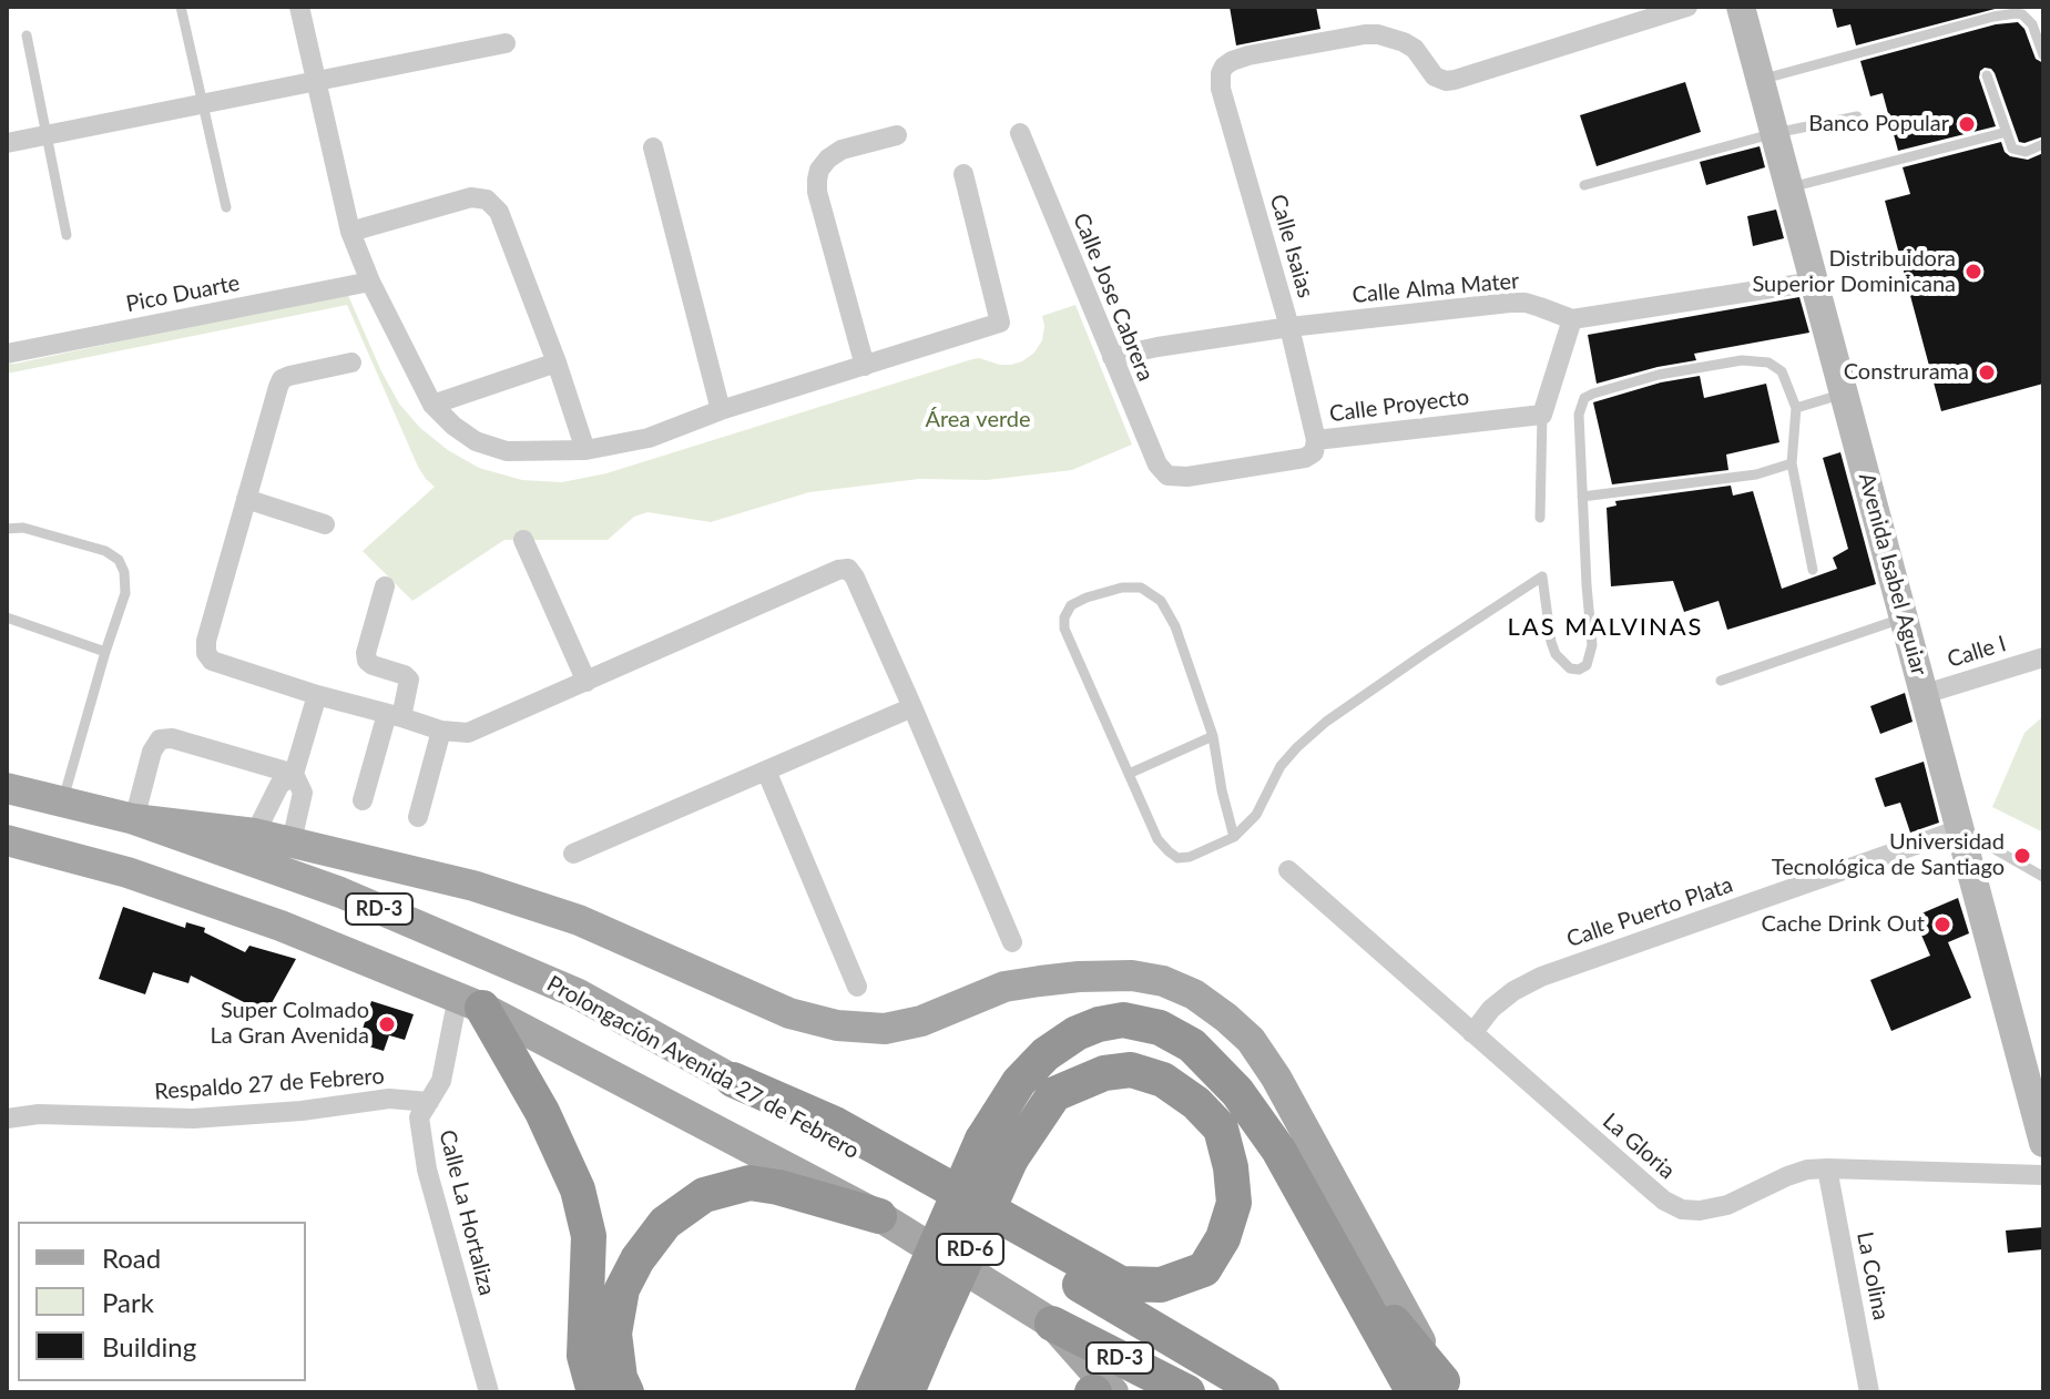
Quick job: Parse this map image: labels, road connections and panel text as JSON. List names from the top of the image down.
{
  "streets": {
    "highway": ["RD-3", "Prolongación Avenida 27 de Febrero", "RD-6"],
    "main road": ["Avenida Isabel Aguiar"],
    "street": [
      "Calle Isaias",
      "Calle Alma Mater",
      "Pico Duarte",
      "Calle Jose Cabrera",
      "Calle Proyecto",
      "Calle I",
      "Calle Puerto Plata",
      "Respaldo 27 de Febrero",
      "La Gloria",
      "Calle La Hortaliza",
      "La Colina"
    ]
  },
  "crossings": [
    ["Calle Isaias", "Calle Alma Mater"],
    ["Calle Isaias", "Calle Proyecto"],
    ["Calle Alma Mater", "Calle Jose Cabrera"],
    ["Calle Alma Mater", "Avenida Isabel Aguiar"],
    ["Calle Jose Cabrera", "Calle Proyecto"],
    ["Avenida Isabel Aguiar", "Calle I"],
    ["Avenida Isabel Aguiar", "Calle Puerto Plata"],
    ["Calle Puerto Plata", "La Gloria"],
    ["Prolongación Avenida 27 de Febrero", "Calle La Hortaliza"],
    ["Respaldo 27 de Febrero", "Calle La Hortaliza"],
    ["La Gloria", "La Colina"]
  ],
  "districts": ["LAS MALVINAS"],
  "parks": ["Área verde"],
  "places": [
    "Banco Popular",
    "Distribuidora Superior Dominicana",
    "Construrama",
    "Universidad Tecnológica de Santiago",
    "Cache Drink Out",
    "Super Colmado La Gran Avenida"
  ],
  "legend": ["Road", "Park", "Building"]
}
